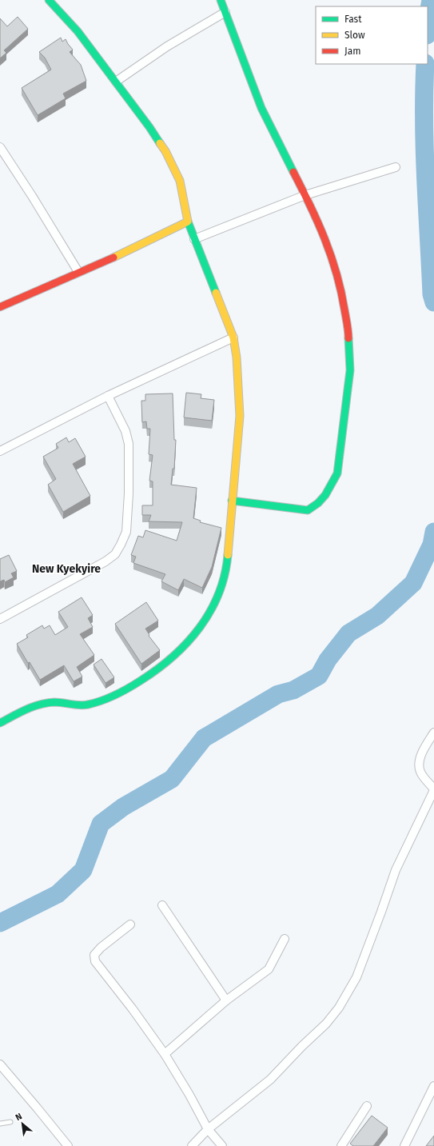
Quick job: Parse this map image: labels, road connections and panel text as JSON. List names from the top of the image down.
{
  "districts": ["New Kyekyire"],
  "legend": ["Fast", "Slow", "Jam"],
  "north": "top left"
}
